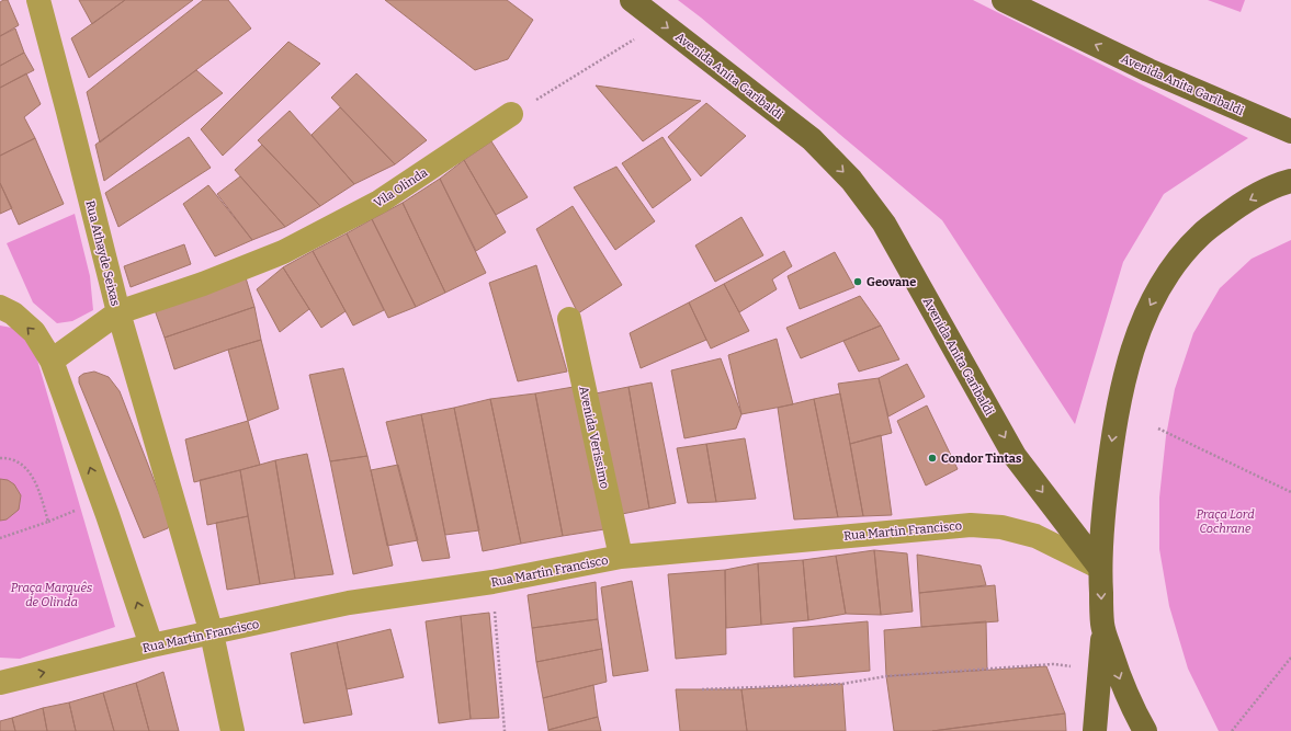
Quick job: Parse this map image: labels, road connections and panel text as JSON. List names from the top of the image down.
{
  "streets": {
    "main road": ["Avenida Anita Garibaldi"],
    "street": [
      "Vila Olinda",
      "Rua Athayde Seixas",
      "Avenida Verissimo",
      "Rua Martin Francisco"
    ]
  },
  "crossings": [
    ["Avenida Anita Garibaldi", "Rua Martin Francisco"],
    ["Vila Olinda", "Rua Athayde Seixas"],
    ["Avenida Verissimo", "Rua Martin Francisco"]
  ],
  "parks": ["Praça Lord Cochrane", "Praça Marquês de Olinda"],
  "places": ["Geovane", "Condor Tintas"]
}
